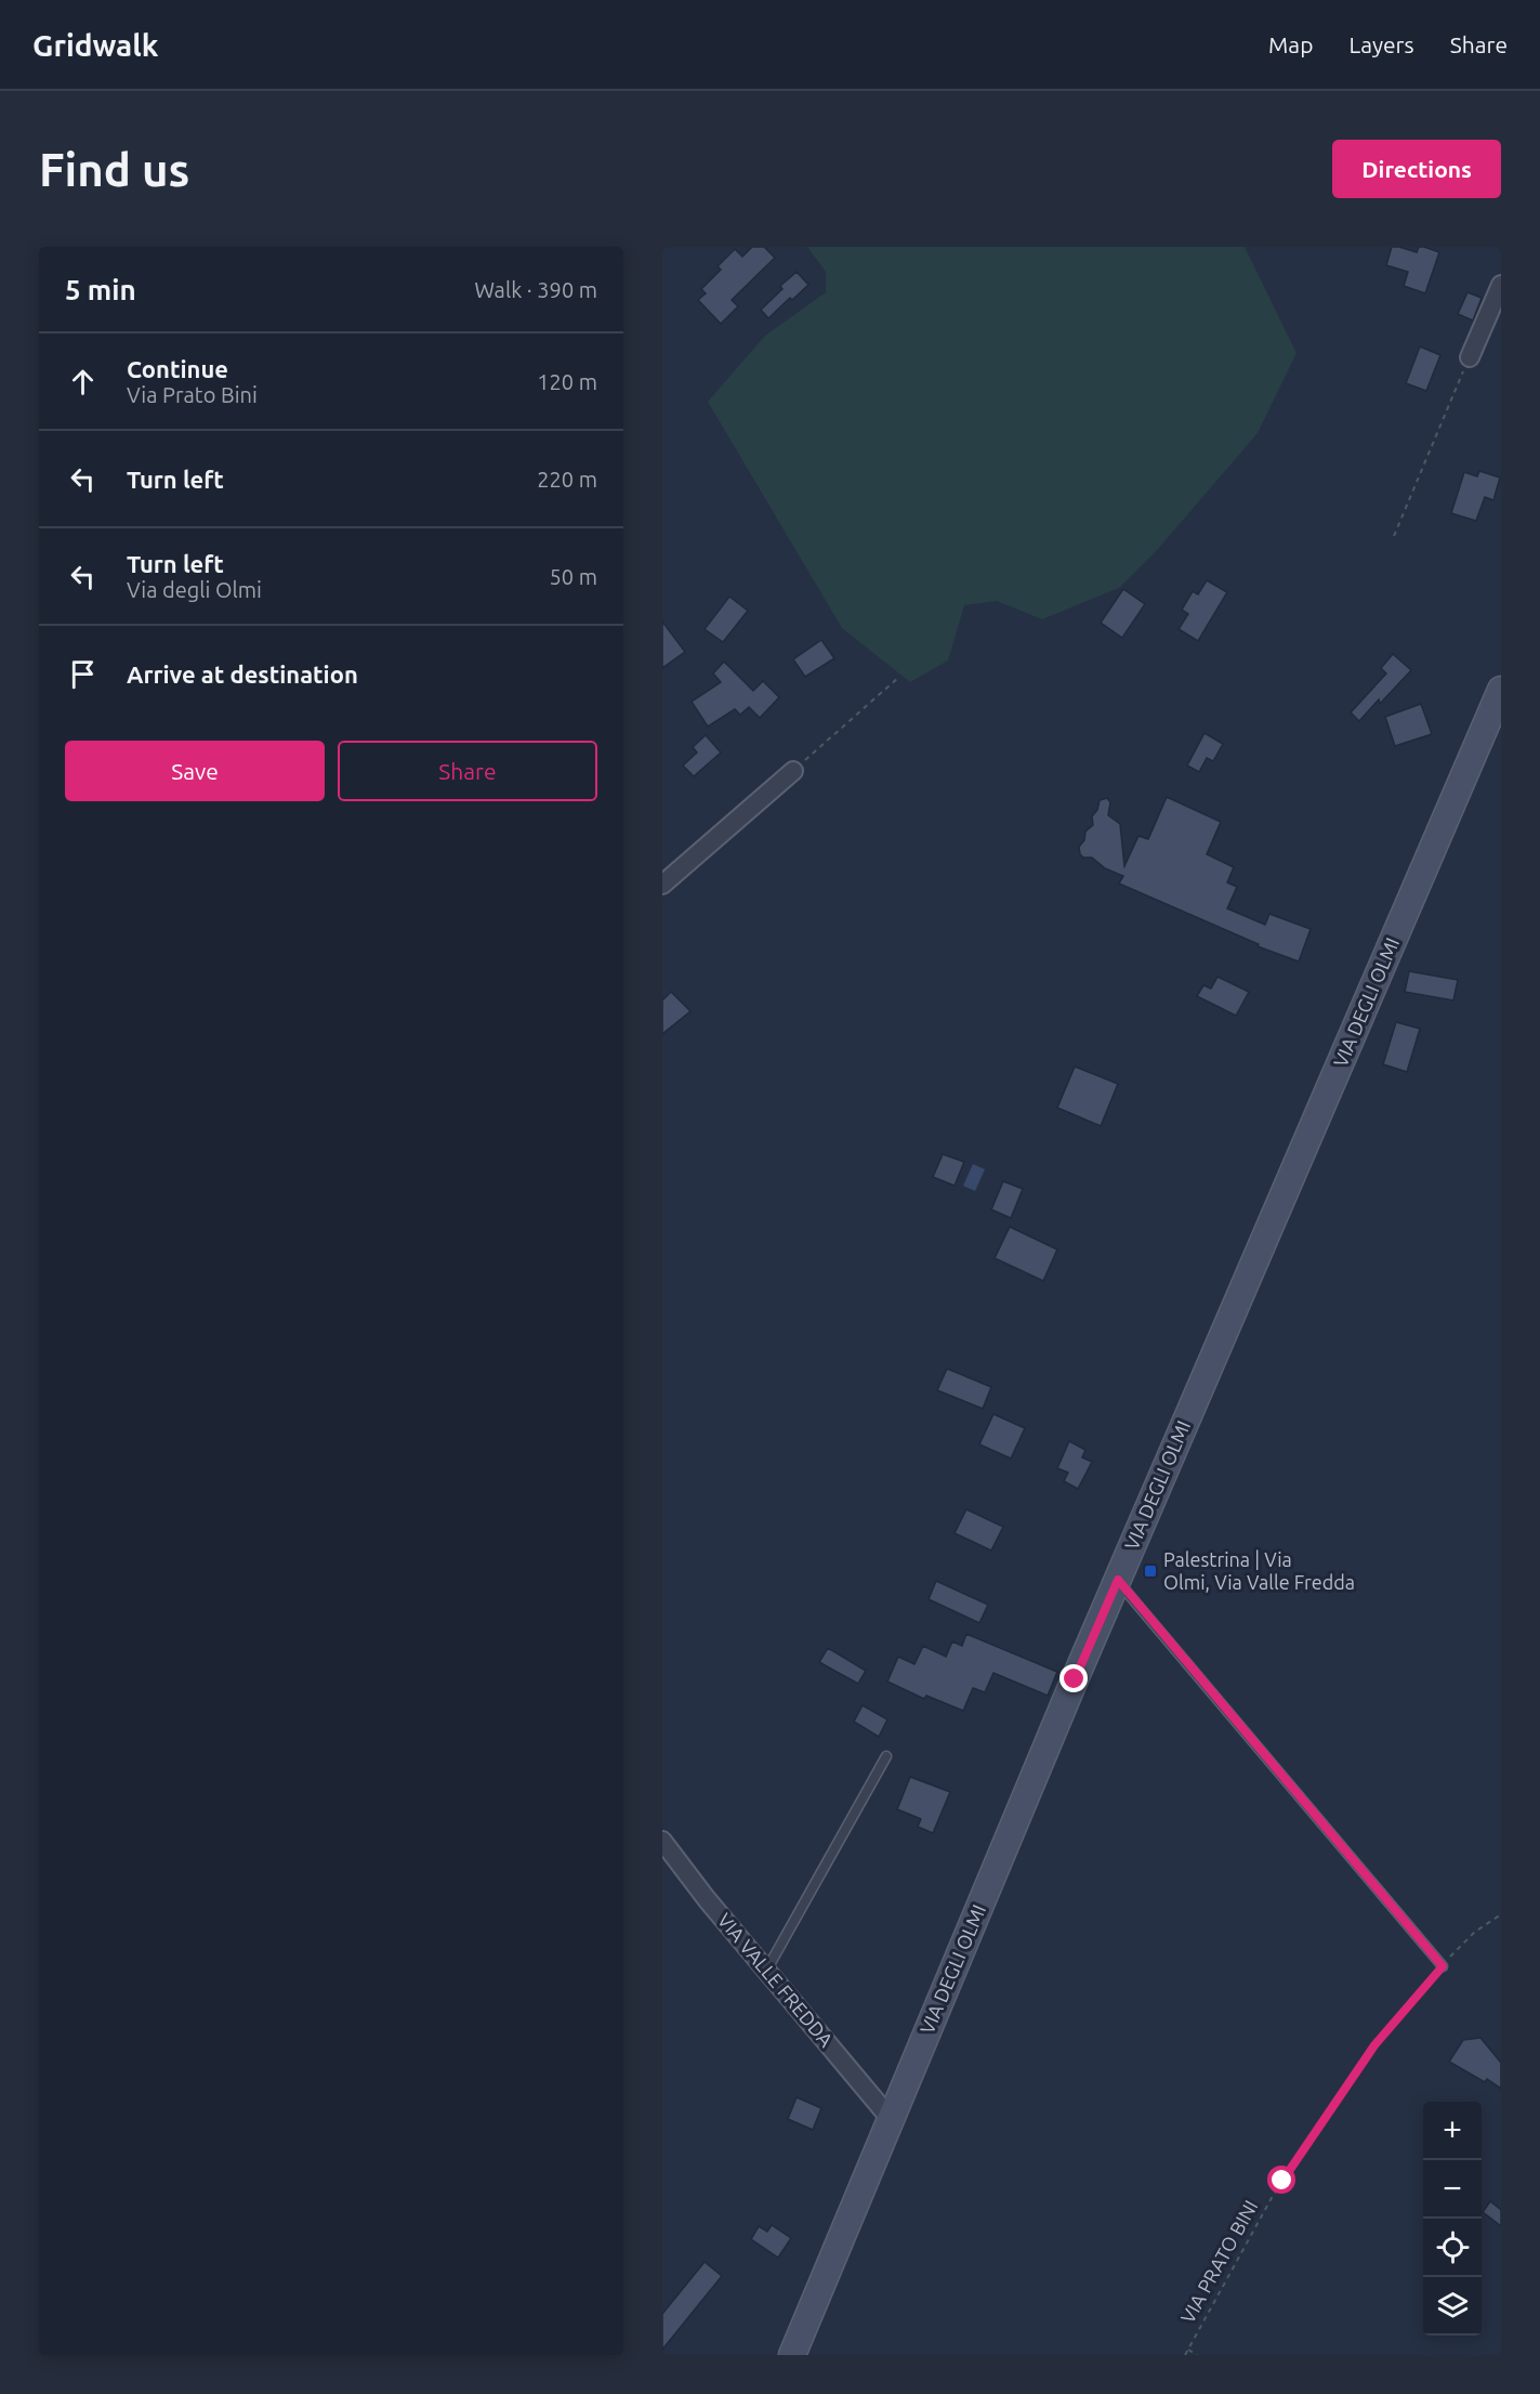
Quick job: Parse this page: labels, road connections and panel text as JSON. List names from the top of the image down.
{
  "streets": {
    "street": ["VIA DEGLI OLMI", "VIA VALLE FREDDA"],
    "path": ["VIA PRATO BINI"]
  },
  "crossings": [
    ["VIA DEGLI OLMI", "VIA VALLE FREDDA"]
  ],
  "places": {
    "transit": ["Palestrina | Via Olmi, Via Valle Fredda"]
  },
  "page": {
    "header": "Gridwalk",
    "nav": ["Map", "Layers", "Share"],
    "buttons": [
      "Directions",
      ["Save", "Share"]
    ],
    "title": "Find us",
    "heading": ["5 min", "Walk · 390 m"],
    "list": [
      ["Continue", "Via Prato Bini", "120 m"],
      ["Turn left", "220 m"],
      ["Turn left", "Via degli Olmi", "50 m"],
      "Arrive at destination"
    ],
    "map_buttons": ["+", "−"]
  }
}
